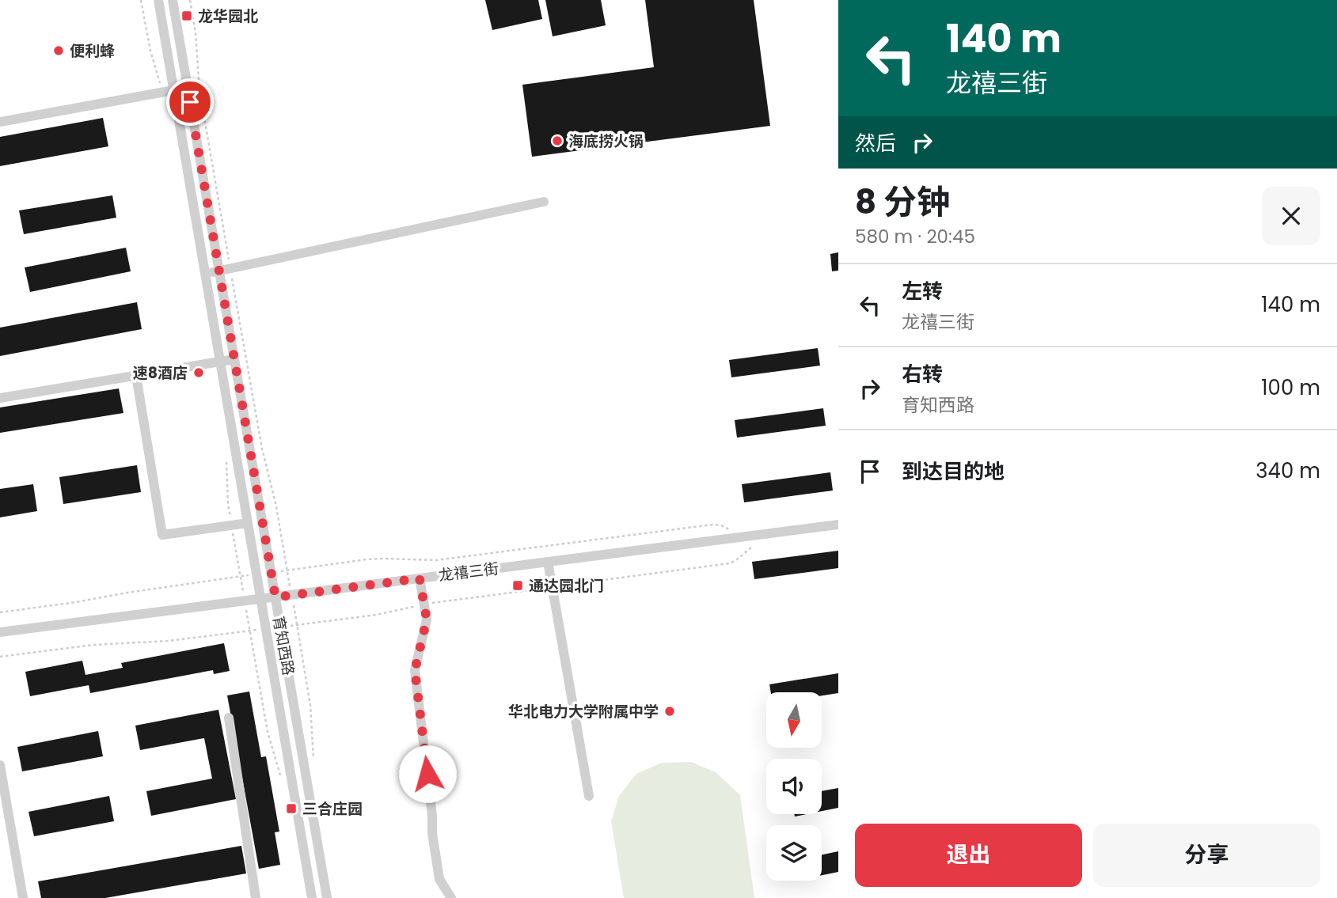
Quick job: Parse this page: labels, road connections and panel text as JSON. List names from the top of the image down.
{
  "streets": {
    "street": ["龙禧三街", "育知西路"]
  },
  "crossings": [
    ["龙禧三街", "育知西路"]
  ],
  "places": {
    "transit": ["龙华园北", "通达园北门", "三合庄园"],
    "other": [
      "便利蜂",
      "海底捞火锅",
      "速8酒店",
      "华北电力大学附属中学"
    ]
  },
  "north": "bottom",
  "page": {
    "turn": ["140 m", "龙禧三街"],
    "then": "然后",
    "heading": ["8 分钟", "580 m · 20:45"],
    "list": [
      {
        "name": "左转",
        "note": "龙禧三街",
        "value": "140 m"
      },
      {
        "name": "右转",
        "note": "育知西路",
        "value": "100 m"
      },
      {
        "name": "到达目的地",
        "value": "340 m"
      }
    ],
    "buttons": ["退出", "分享"]
  }
}
